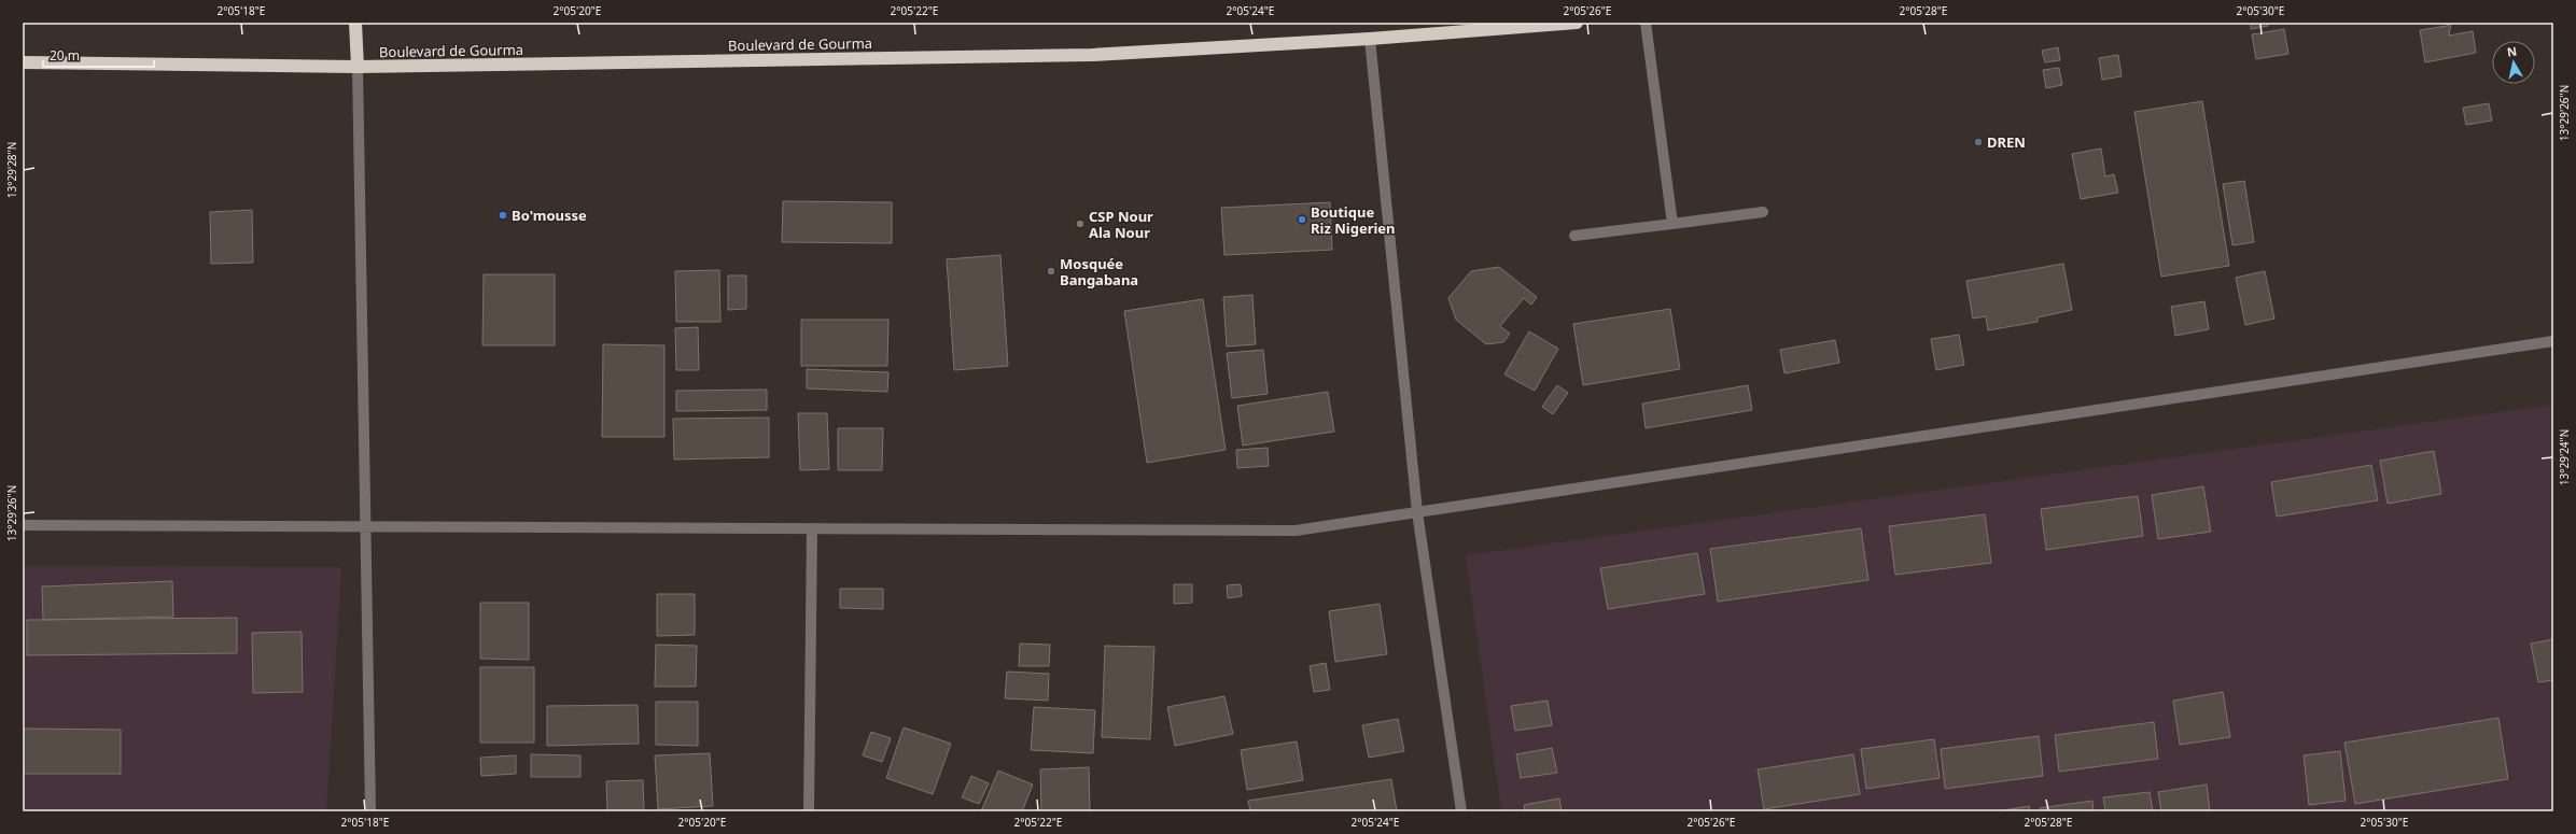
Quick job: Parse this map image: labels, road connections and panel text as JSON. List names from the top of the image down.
{
  "streets": {
    "highway": ["Boulevard de Gourma"]
  },
  "places": [
    "DREN",
    "Bo'mousse",
    "Boutique Riz Nigerien",
    "CSP Nour Ala Nour",
    "Mosquée Bangabana"
  ],
  "scale_bar": "20 m",
  "north": "top",
  "coordinates": [
    "2°05'18\"E",
    "2°05'20\"E",
    "2°05'22\"E",
    "2°05'24\"E",
    "2°05'26\"E",
    "2°05'28\"E",
    "2°05'30\"E",
    "13°29'26\"N",
    "13°29'28\"N",
    "13°29'24\"N"
  ]
}
